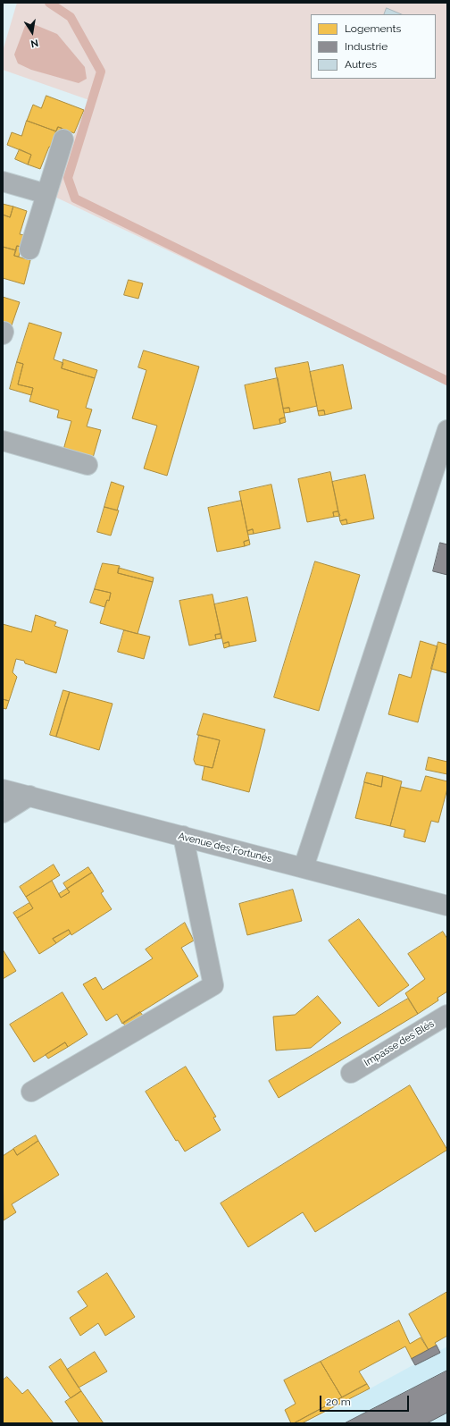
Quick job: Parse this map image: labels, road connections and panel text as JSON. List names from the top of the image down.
{
  "streets": {
    "street": ["Avenue des Fortunés", "Impasse des Blés"]
  },
  "legend": ["Logements", "Industrie", "Autres"],
  "scale_bar": "20 m",
  "north": "bottom"
}
